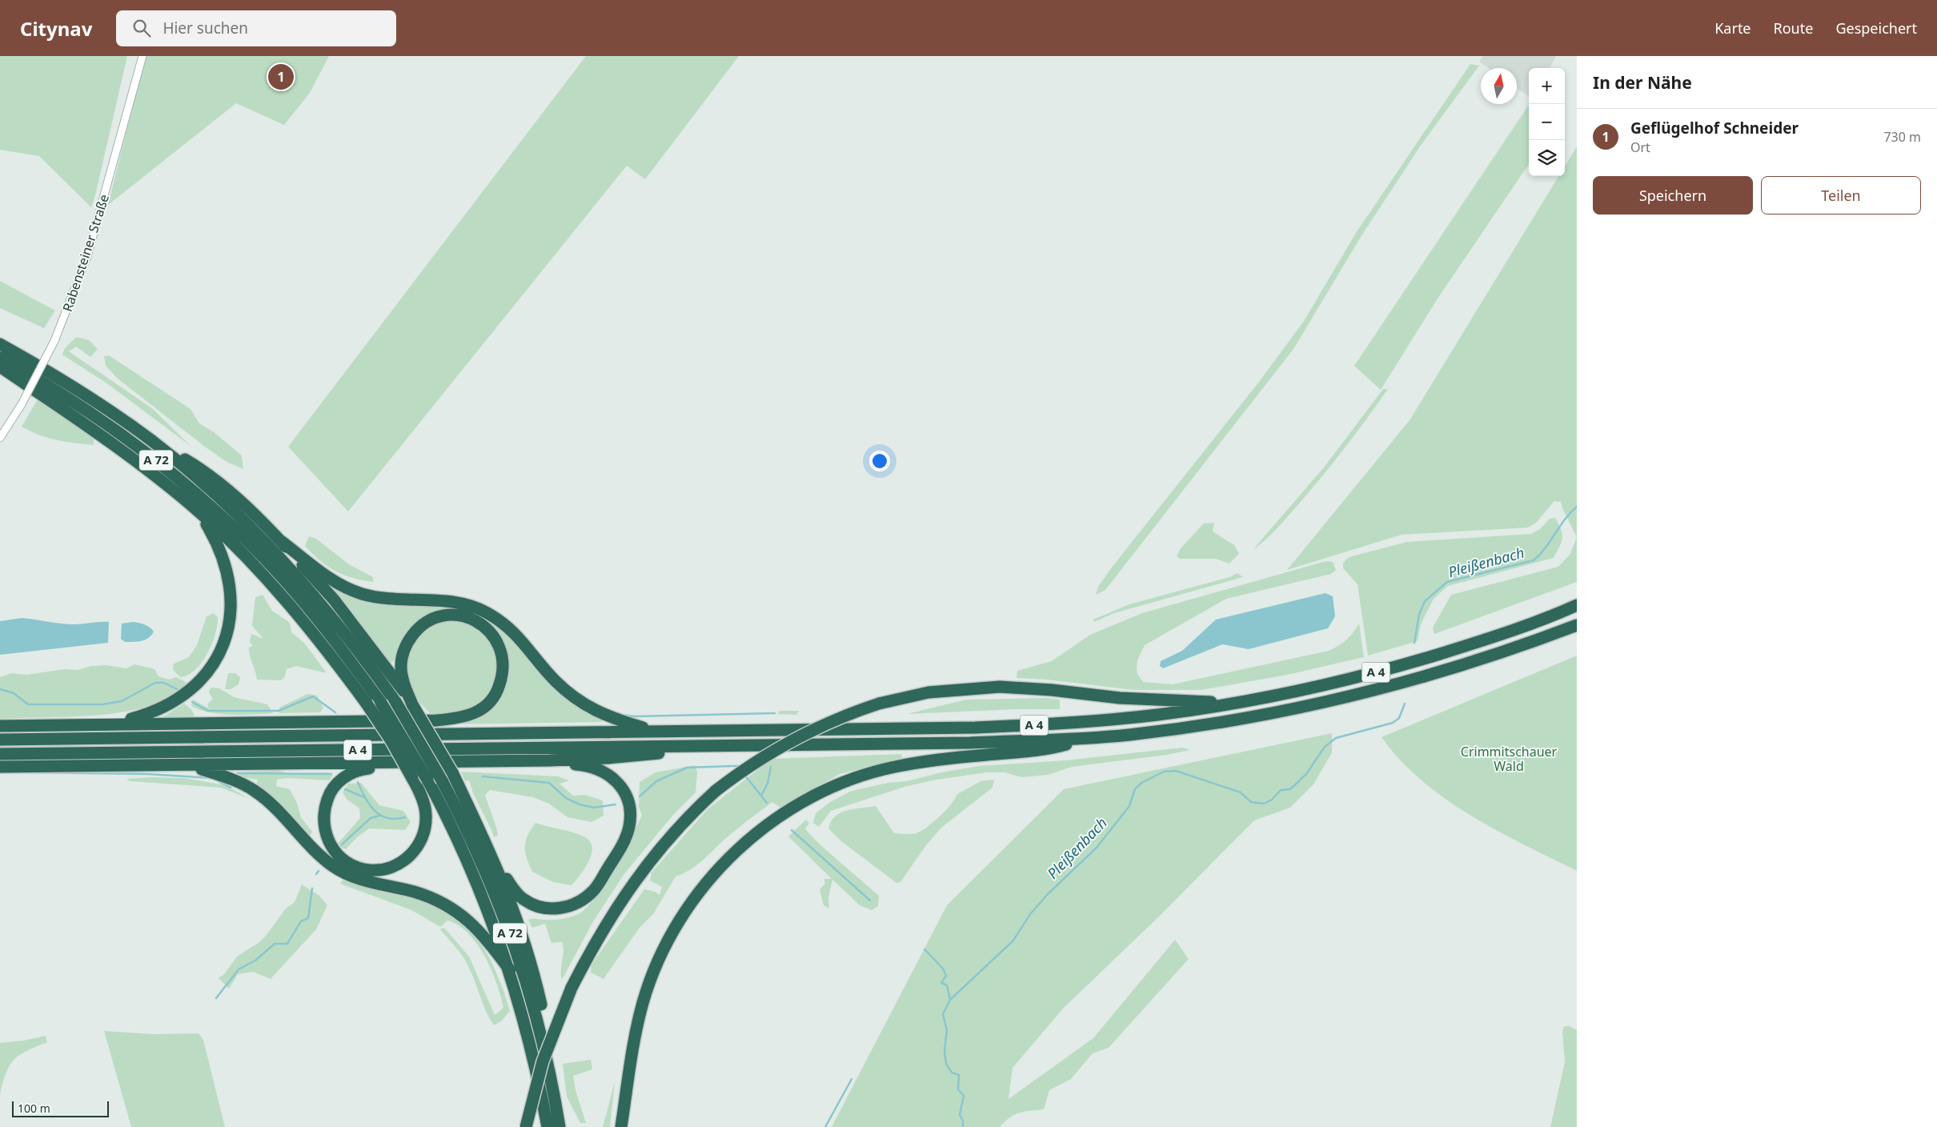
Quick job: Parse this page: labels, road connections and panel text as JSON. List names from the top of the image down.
{
  "streets": {
    "highway": ["A 72", "A 4"],
    "street": ["Rabensteiner Straße"]
  },
  "water": ["Pleißenbach"],
  "parks": ["Crimmitschauer Wald"],
  "scale_bar": "100 m",
  "north": "top",
  "page": {
    "header": "Citynav",
    "search": "Hier suchen",
    "nav": ["Karte", "Route", "Gespeichert"],
    "heading": "In der Nähe",
    "pins": "1",
    "map_buttons": ["+", "−"],
    "list": [
      {
        "mark": "1",
        "name": "Geflügelhof Schneider",
        "note": "Ort",
        "value": "730 m"
      }
    ],
    "buttons": ["Speichern", "Teilen"],
    "scale": "100 m"
  }
}
